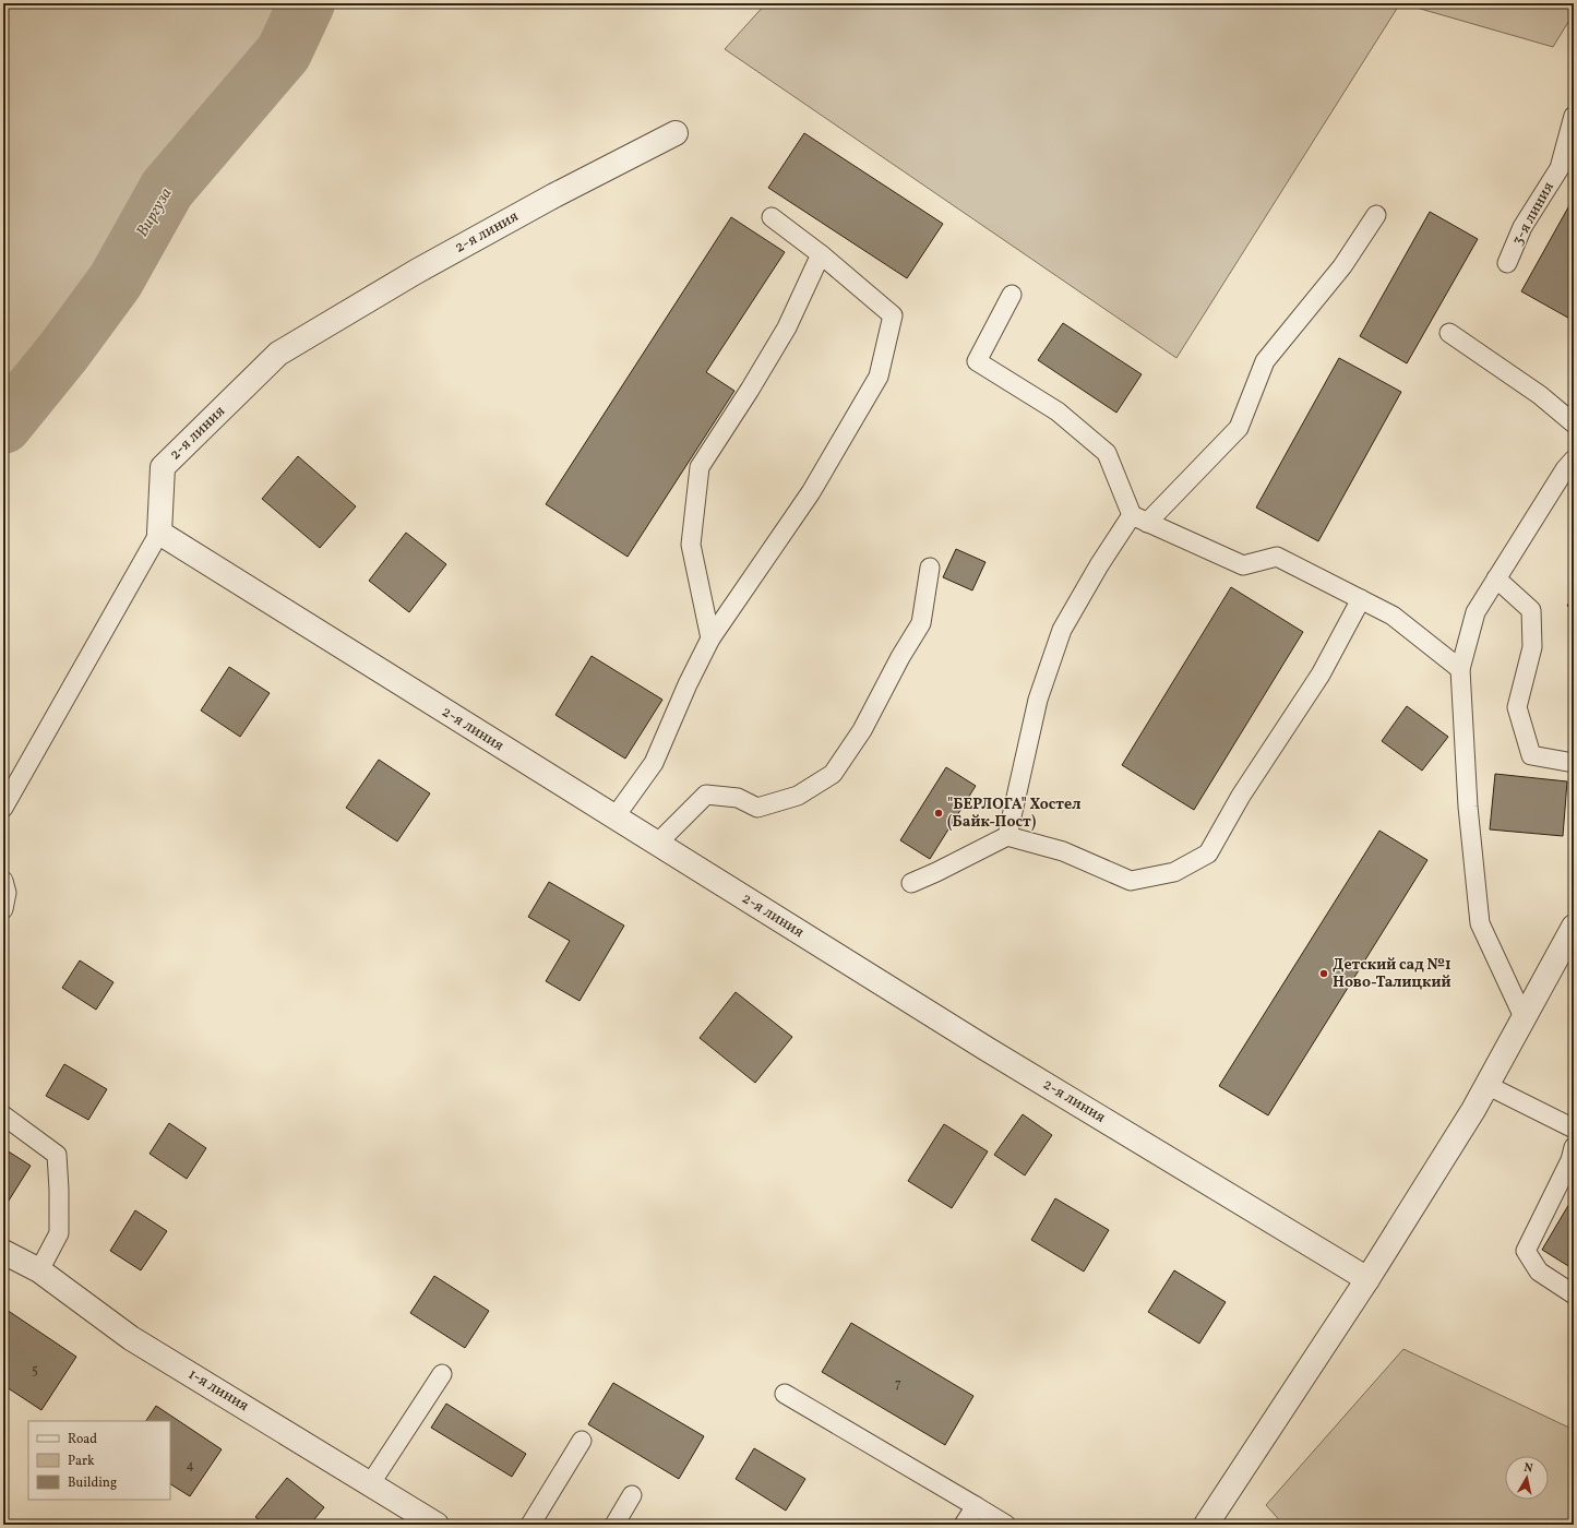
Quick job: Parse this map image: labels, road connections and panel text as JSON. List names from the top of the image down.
{
  "streets": {
    "street": ["2-я линия", "1-я линия"],
    "lane": ["3-я линия"]
  },
  "water": ["Виргуза"],
  "places": ["\"БЕРЛОГА\" Хостел (Байк-Пост)", "Детский сад №1 Ново-Талицкий"],
  "house_numbers": ["5", "7", "4"],
  "legend": ["Road", "Park", "Building"],
  "north": "top"
}
